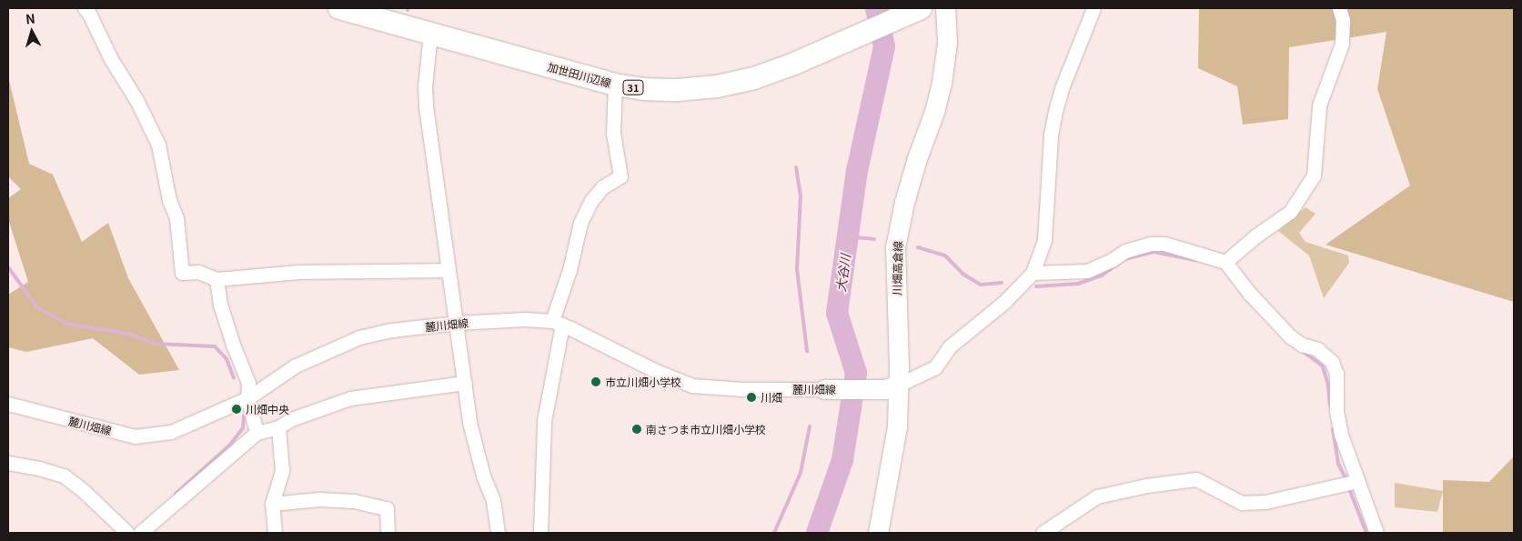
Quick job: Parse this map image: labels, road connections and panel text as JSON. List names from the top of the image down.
{
  "streets": {
    "main road": ["加世田川辺線", "31"],
    "street": ["川畑高倉線", "麓川畑線"]
  },
  "crossings": [
    ["川畑高倉線", "麓川畑線"]
  ],
  "water": ["大谷川"],
  "places": [
    "市立川畑小学校",
    "川畑",
    "川畑中央",
    "南さつま市立川畑小学校"
  ],
  "north": "top"
}
